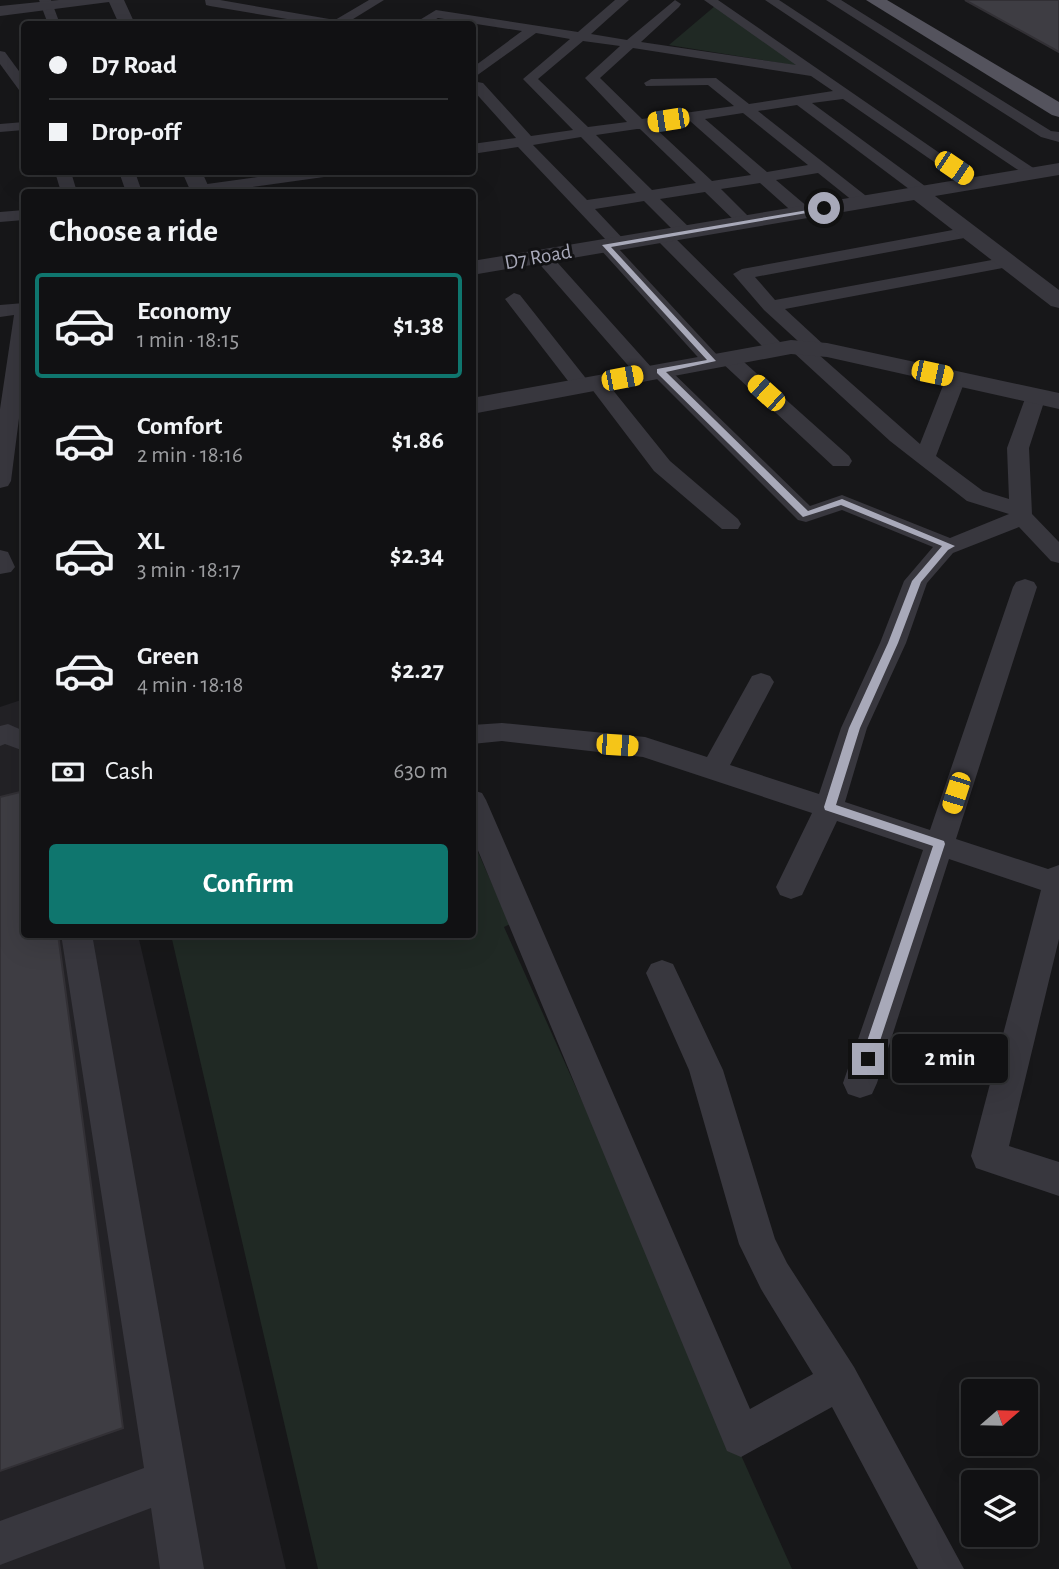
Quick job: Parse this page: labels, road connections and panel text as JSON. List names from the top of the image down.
{
  "streets": {
    "street": ["D7 Road"]
  },
  "north": "right",
  "page": {
    "banner": ["D7 Road", "Drop-off"],
    "heading": "Choose a ride",
    "list": [
      {
        "name": "Economy",
        "note": "1 min · 18:15",
        "value": "$1.38"
      },
      {
        "name": "Comfort",
        "note": "2 min · 18:16",
        "value": "$1.86"
      },
      {
        "name": "XL",
        "note": "3 min · 18:17",
        "value": "$2.34"
      },
      {
        "name": "Green",
        "note": "4 min · 18:18",
        "value": "$2.27"
      }
    ],
    "pay": ["Cash", "630 m"],
    "buttons": "Confirm",
    "bubble": "2 min"
  }
}
